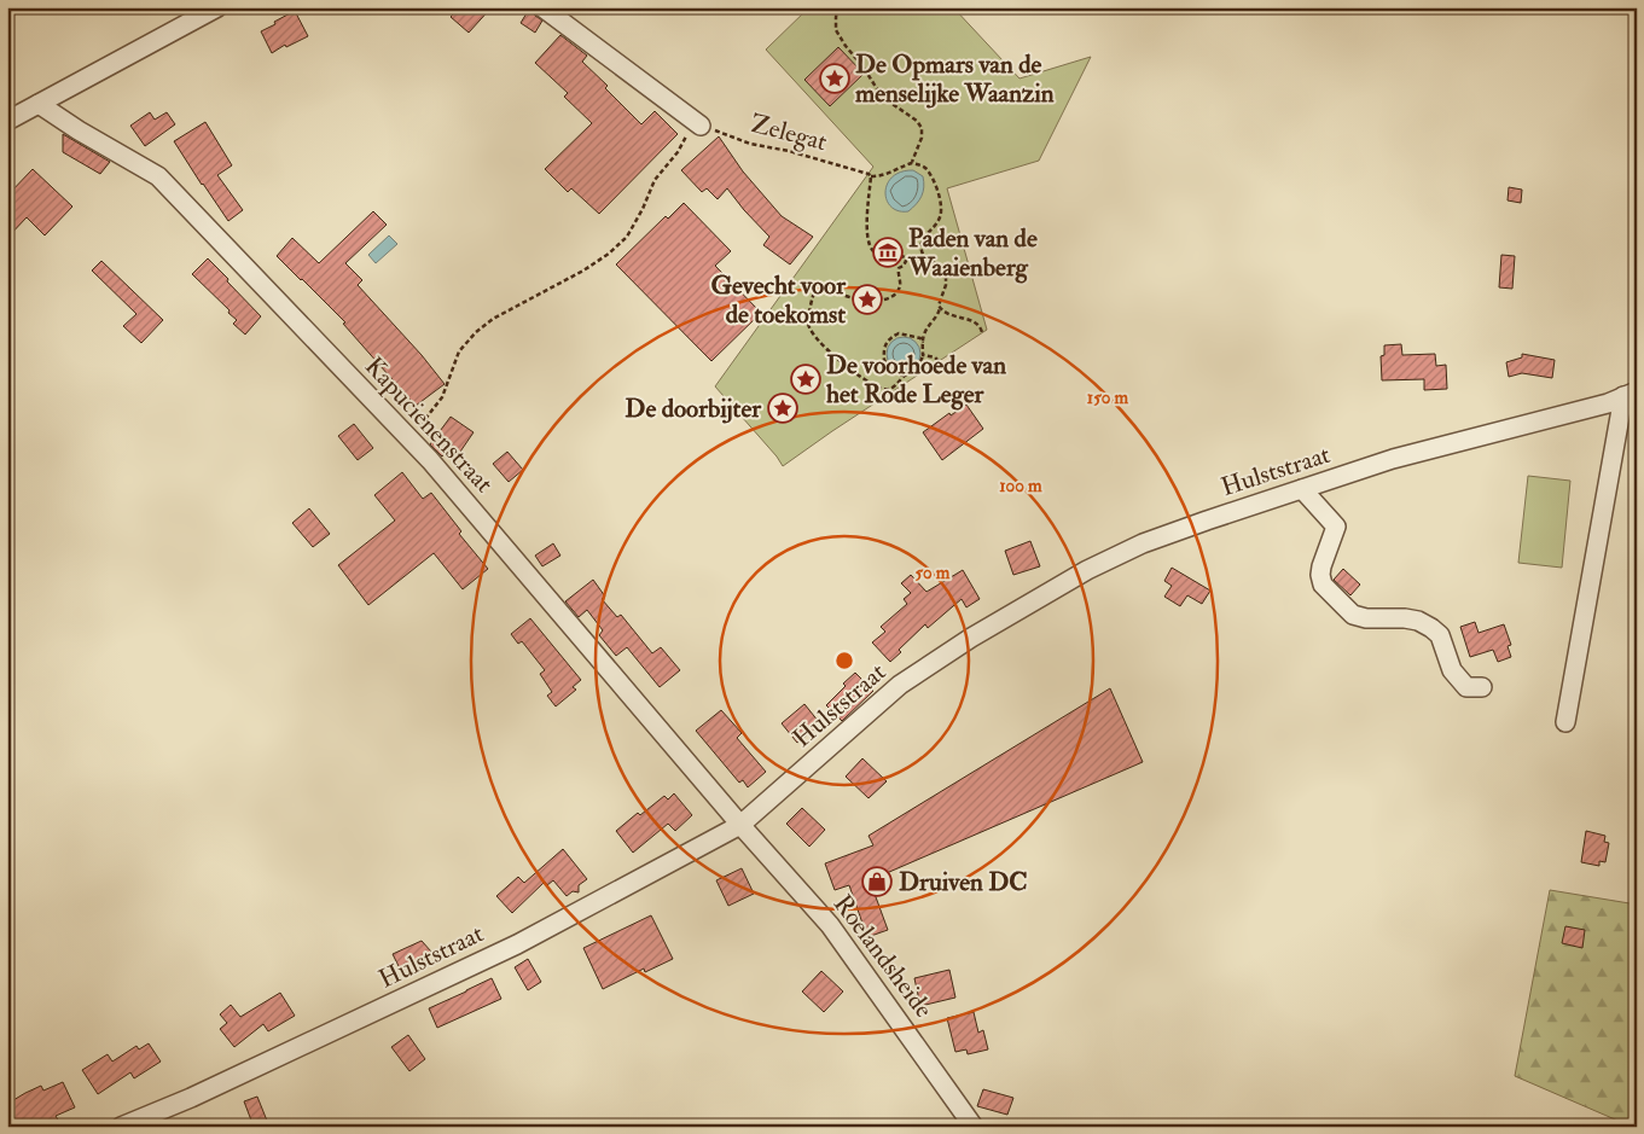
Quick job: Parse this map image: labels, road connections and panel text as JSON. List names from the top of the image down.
{
  "streets": {
    "street": ["Kapucienenstraat", "Hulststraat", "Roelandsheide"],
    "path": ["Zelegat"]
  },
  "crossings": [
    ["Kapucienenstraat", "Hulststraat"],
    ["Kapucienenstraat", "Roelandsheide"],
    ["Hulststraat", "Roelandsheide"]
  ],
  "places": {
    "place": [
      "De Opmars van de menselijke Waanzin",
      "Gevecht voor de toekomst",
      "De voorhoede van het Rode Leger",
      "De doorbijter"
    ],
    "museum": ["Paden van de Waaienberg"],
    "shop": ["Druiven DC"]
  },
  "rings": ["150 m", "100 m", "50 m"]
}
